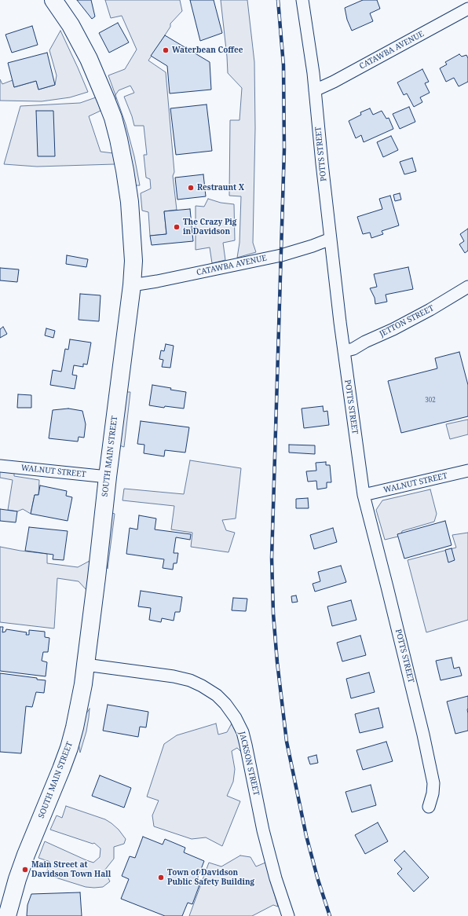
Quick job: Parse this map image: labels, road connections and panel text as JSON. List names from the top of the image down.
{
  "streets": {
    "main road": ["SOUTH MAIN STREET"],
    "street": [
      "CATAWBA AVENUE",
      "POTTS STREET",
      "JETTON STREET",
      "WALNUT STREET",
      "JACKSON STREET"
    ]
  },
  "crossings": [
    ["CATAWBA AVENUE", "POTTS STREET"],
    ["CATAWBA AVENUE", "SOUTH MAIN STREET"],
    ["POTTS STREET", "JETTON STREET"],
    ["POTTS STREET", "WALNUT STREET"],
    ["SOUTH MAIN STREET", "WALNUT STREET"],
    ["SOUTH MAIN STREET", "JACKSON STREET"]
  ],
  "places": [
    "Waterbean Coffee",
    "Restraunt X",
    "The Crazy Pig in Davidson",
    "Main Street at Davidson Town Hall",
    "Town of Davidson Public Safety Building"
  ],
  "house_numbers": ["302"]
}
